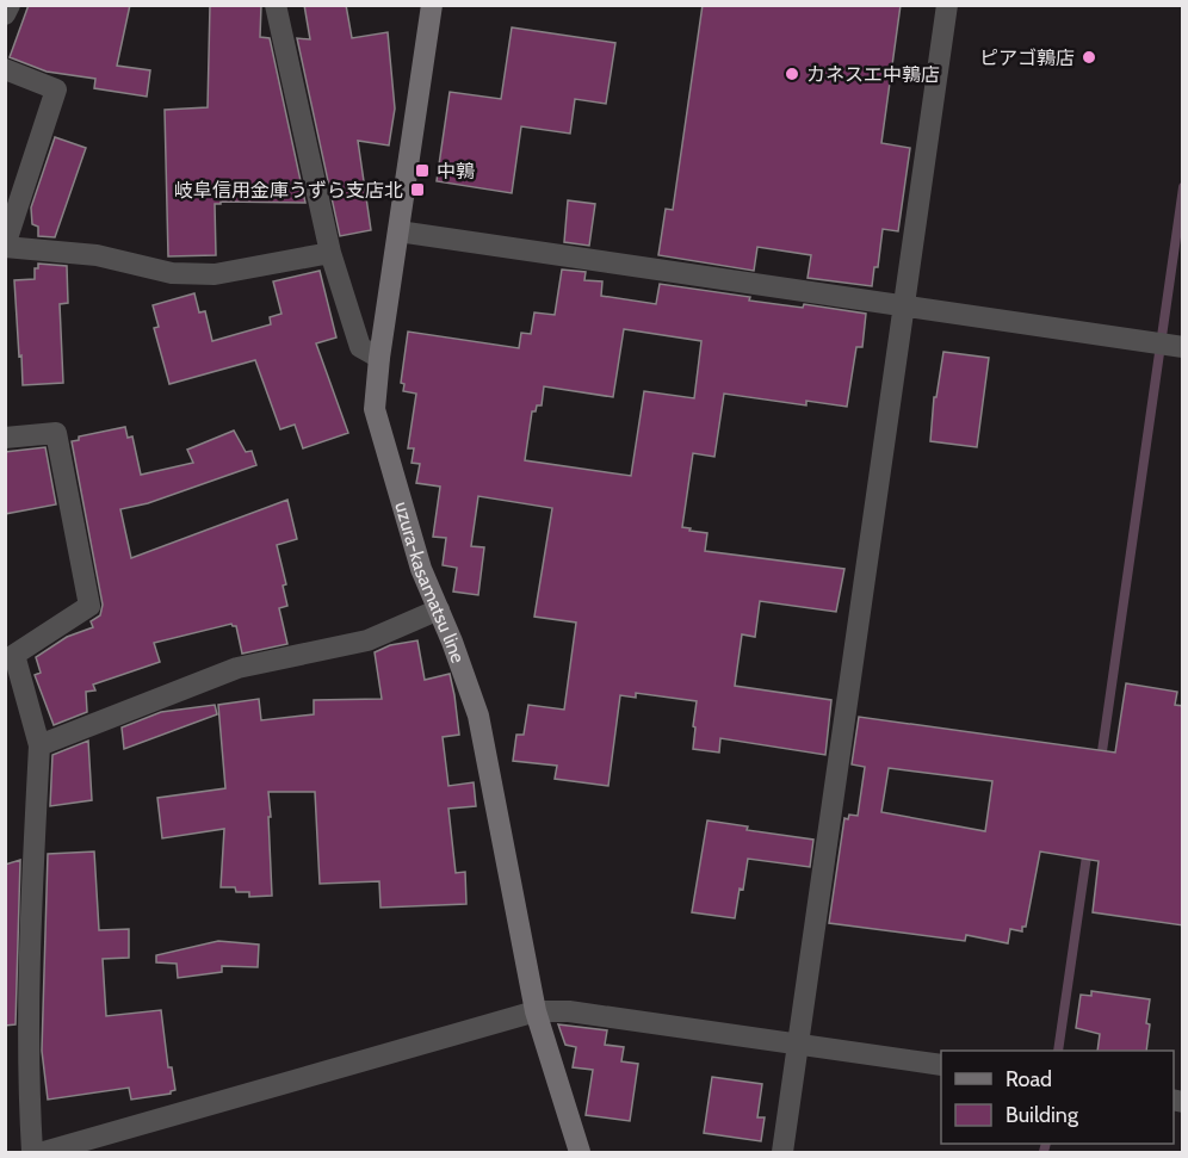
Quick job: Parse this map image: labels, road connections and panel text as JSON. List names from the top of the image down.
{
  "streets": {
    "main road": ["uzura-kasamatsu line"]
  },
  "places": {
    "other": ["ピアゴ鶉店", "カネスエ中鶉店"],
    "transit": ["中鶉", "岐阜信用金庫うずら支店北"]
  },
  "legend": ["Road", "Building"]
}
